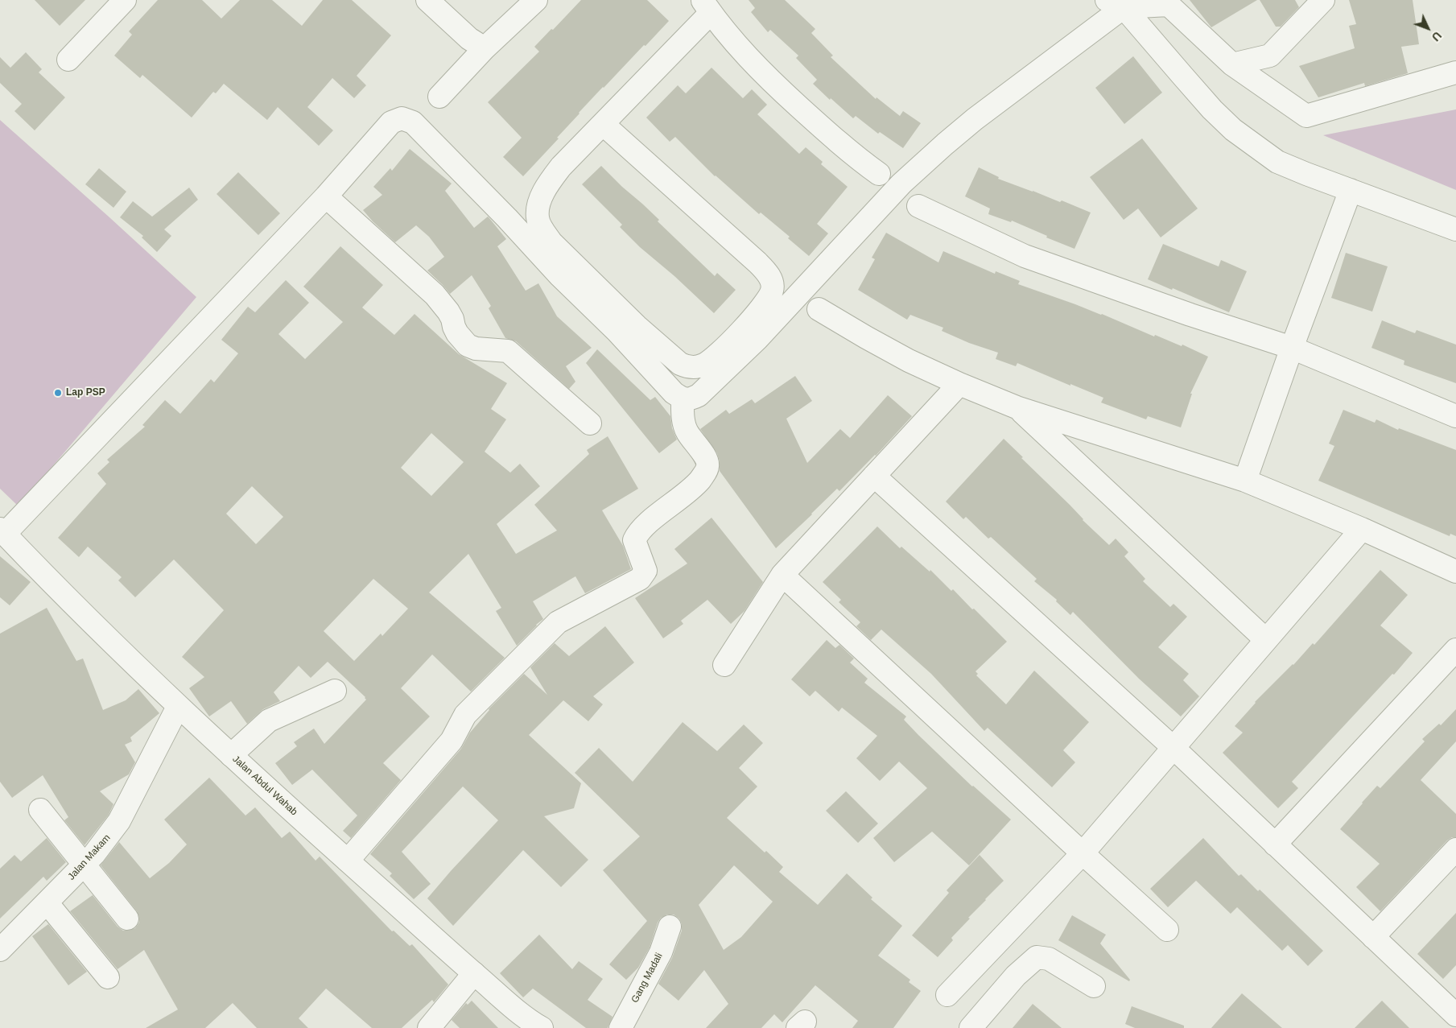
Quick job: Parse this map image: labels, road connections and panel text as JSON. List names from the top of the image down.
{
  "streets": {
    "street": ["Jalan Abdul Wahab", "Jalan Makam", "Gang Madali"]
  },
  "crossings": [
    ["Jalan Abdul Wahab", "Jalan Makam"]
  ],
  "places": ["Lap PSP"],
  "north": "bottom right"
}
